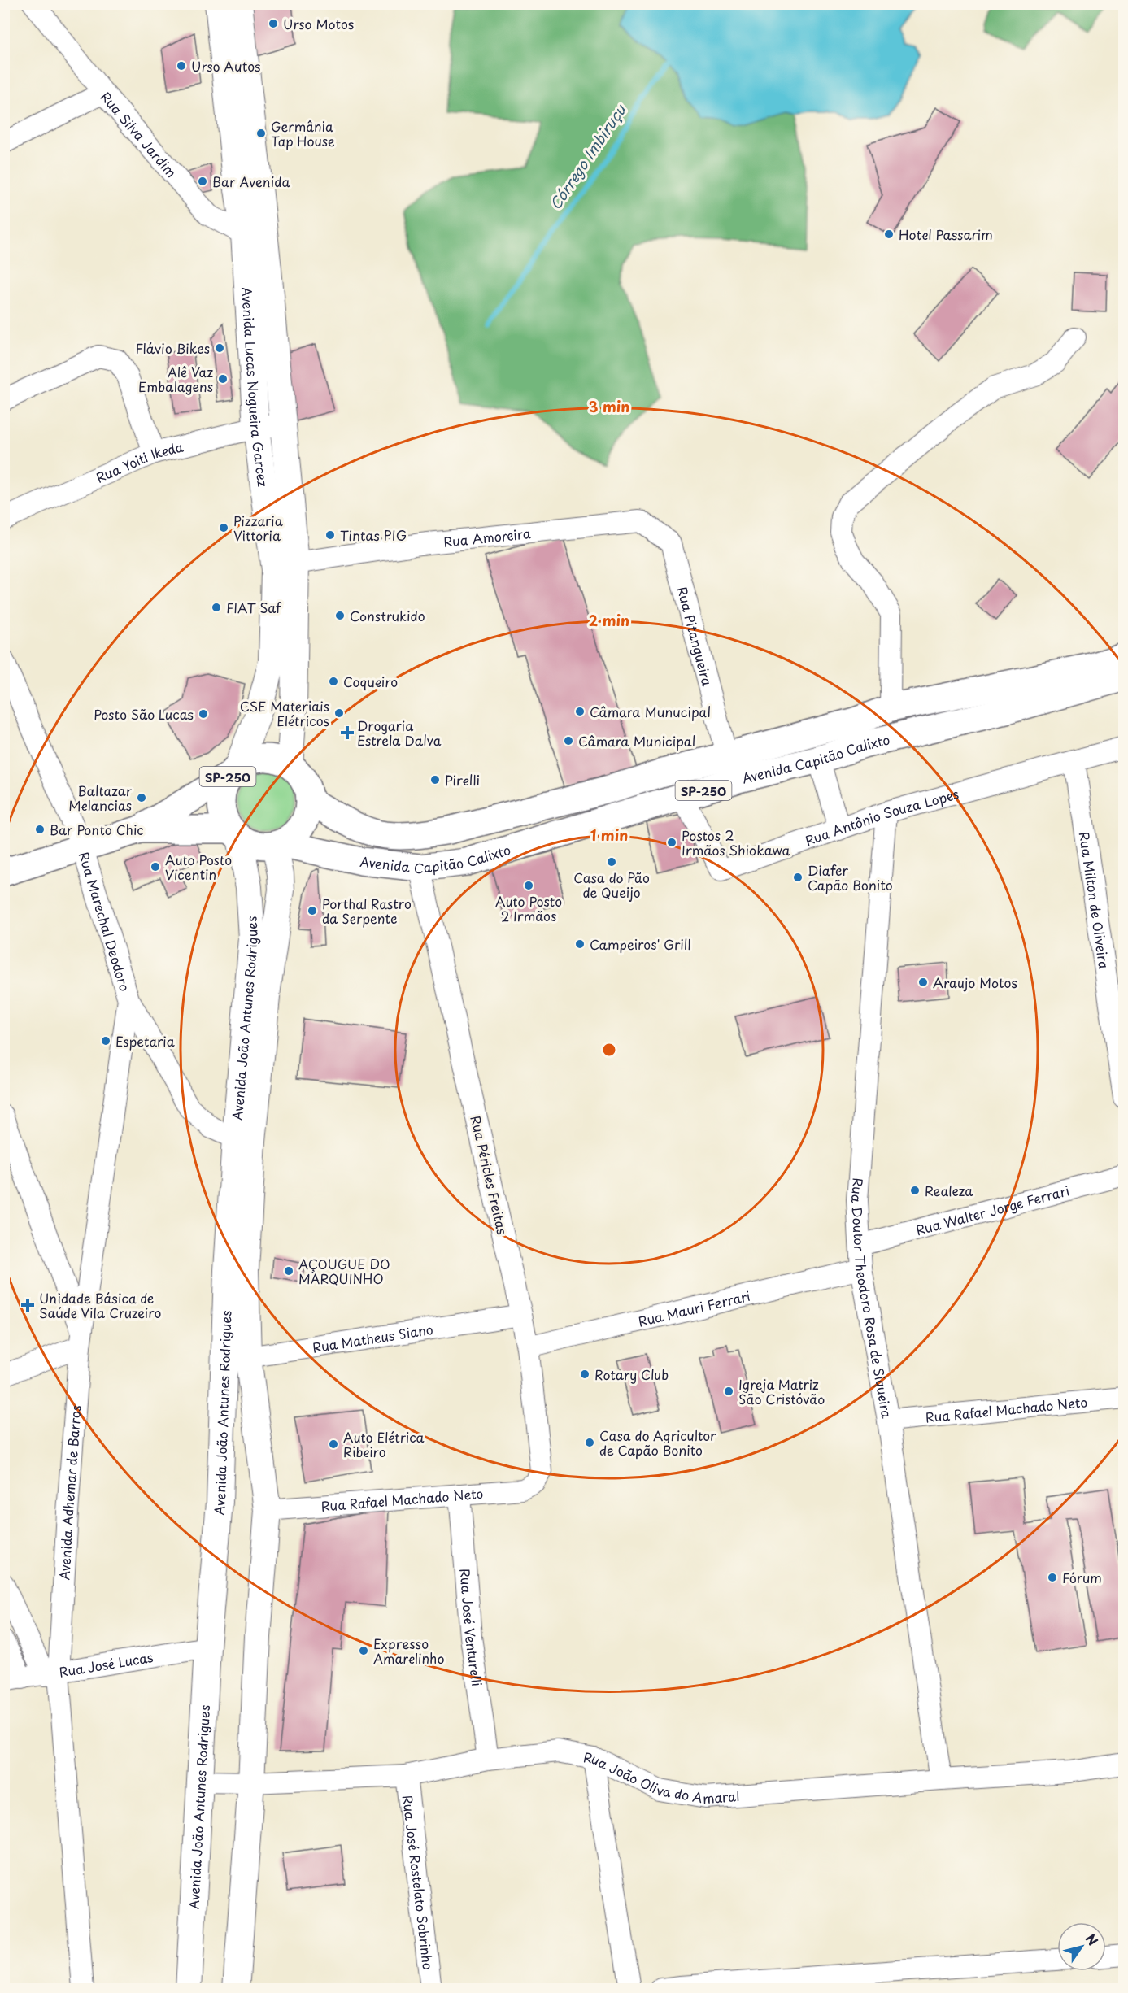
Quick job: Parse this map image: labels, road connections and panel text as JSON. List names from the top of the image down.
{
  "streets": {
    "main road": ["Avenida Capitão Calixto", "SP-250"],
    "street": [
      "Rua Silva Jardim",
      "Avenida Lucas Nogueira Garcez",
      "Rua Yoiti Ikeda",
      "Rua Amoreira",
      "Rua Pitangueira",
      "Rua Antônio Souza Lopes",
      "Rua Milton de Oliveira",
      "Rua Marechal Deodoro",
      "Avenida João Antunes Rodrigues",
      "Rua Péricles Freitas",
      "Rua Walter Jorge Ferrari",
      "Rua Doutor Theodoro Rosa de Siqueira",
      "Rua Mauri Ferrari",
      "Rua Matheus Siano",
      "Rua Rafael Machado Neto",
      "Avenida Adhemar de Barros",
      "Rua José Venturelli",
      "Rua José Lucas",
      "Rua João Oliva do Amaral",
      "Rua José Rostelato Sobrinho"
    ]
  },
  "crossings": [
    ["Rua Silva Jardim", "Avenida Lucas Nogueira Garcez"],
    ["Avenida Lucas Nogueira Garcez", "Rua Yoiti Ikeda"],
    ["Avenida Lucas Nogueira Garcez", "Rua Amoreira"],
    ["Avenida Lucas Nogueira Garcez", "Avenida Capitão Calixto"],
    ["Avenida Lucas Nogueira Garcez", "SP-250"],
    ["Avenida Lucas Nogueira Garcez", "Avenida João Antunes Rodrigues"],
    ["Rua Amoreira", "Rua Pitangueira"],
    ["Rua Pitangueira", "Avenida Capitão Calixto"],
    ["Avenida Capitão Calixto", "SP-250"],
    ["Avenida Capitão Calixto", "Rua Antônio Souza Lopes"],
    ["Avenida Capitão Calixto", "Avenida João Antunes Rodrigues"],
    ["Avenida Capitão Calixto", "Rua Péricles Freitas"],
    ["SP-250", "Rua Marechal Deodoro"],
    ["SP-250", "Avenida João Antunes Rodrigues"],
    ["Rua Antônio Souza Lopes", "Rua Milton de Oliveira"],
    ["Rua Antônio Souza Lopes", "Rua Doutor Theodoro Rosa de Siqueira"],
    ["Rua Marechal Deodoro", "Avenida João Antunes Rodrigues"],
    ["Rua Marechal Deodoro", "Avenida Adhemar de Barros"],
    ["Avenida João Antunes Rodrigues", "Rua Matheus Siano"],
    ["Avenida João Antunes Rodrigues", "Rua Rafael Machado Neto"],
    ["Avenida João Antunes Rodrigues", "Rua José Lucas"],
    ["Avenida João Antunes Rodrigues", "Rua João Oliva do Amaral"],
    ["Rua Péricles Freitas", "Rua Mauri Ferrari"],
    ["Rua Péricles Freitas", "Rua Matheus Siano"],
    ["Rua Péricles Freitas", "Rua Rafael Machado Neto"],
    ["Rua Walter Jorge Ferrari", "Rua Doutor Theodoro Rosa de Siqueira"],
    ["Rua Doutor Theodoro Rosa de Siqueira", "Rua Mauri Ferrari"],
    ["Rua Doutor Theodoro Rosa de Siqueira", "Rua Rafael Machado Neto"],
    ["Rua Doutor Theodoro Rosa de Siqueira", "Rua João Oliva do Amaral"],
    ["Rua Rafael Machado Neto", "Rua José Venturelli"],
    ["Avenida Adhemar de Barros", "Rua José Lucas"],
    ["Rua José Venturelli", "Rua João Oliva do Amaral"],
    ["Rua João Oliva do Amaral", "Rua José Rostelato Sobrinho"]
  ],
  "water": ["Córrego Imbiruçu"],
  "places": {
    "other": [
      "Urso Motos",
      "Urso Autos",
      "Germânia Tap House",
      "Bar Avenida",
      "Hotel Passarim",
      "Flávio Bikes",
      "Alê Vaz Embalagens",
      "Pizzaria Vittoria",
      "Tintas PIG",
      "FIAT Saf",
      "Construkido",
      "Coqueiro",
      "Câmara Munucipal",
      "CSE Materiais Elétricos",
      "Posto São Lucas",
      "Câmara Municipal",
      "Pirelli",
      "Baltazar Melancias",
      "Bar Ponto Chic",
      "Postos 2 Irmãos Shiokawa",
      "Casa do Pão de Queijo",
      "Auto Posto Vicentin",
      "Diafer Capão Bonito",
      "Auto Posto 2 Irmãos",
      "Porthal Rastro da Serpente",
      "Campeiros' Grill",
      "Araujo Motos",
      "Espetaria",
      "Realeza",
      "AÇOUGUE DO MARQUINHO",
      "Rotary Club",
      "Igreja Matriz São Cristóvão",
      "Casa do Agricultor de Capão Bonito",
      "Auto Elétrica Ribeiro",
      "Fórum",
      "Expresso Amarelinho"
    ],
    "health": ["Drogaria Estrela Dalva", "Unidade Básica de Saúde Vila Cruzeiro"]
  },
  "north": "top right",
  "rings": ["3 min", "2 min", "1 min"]
}
